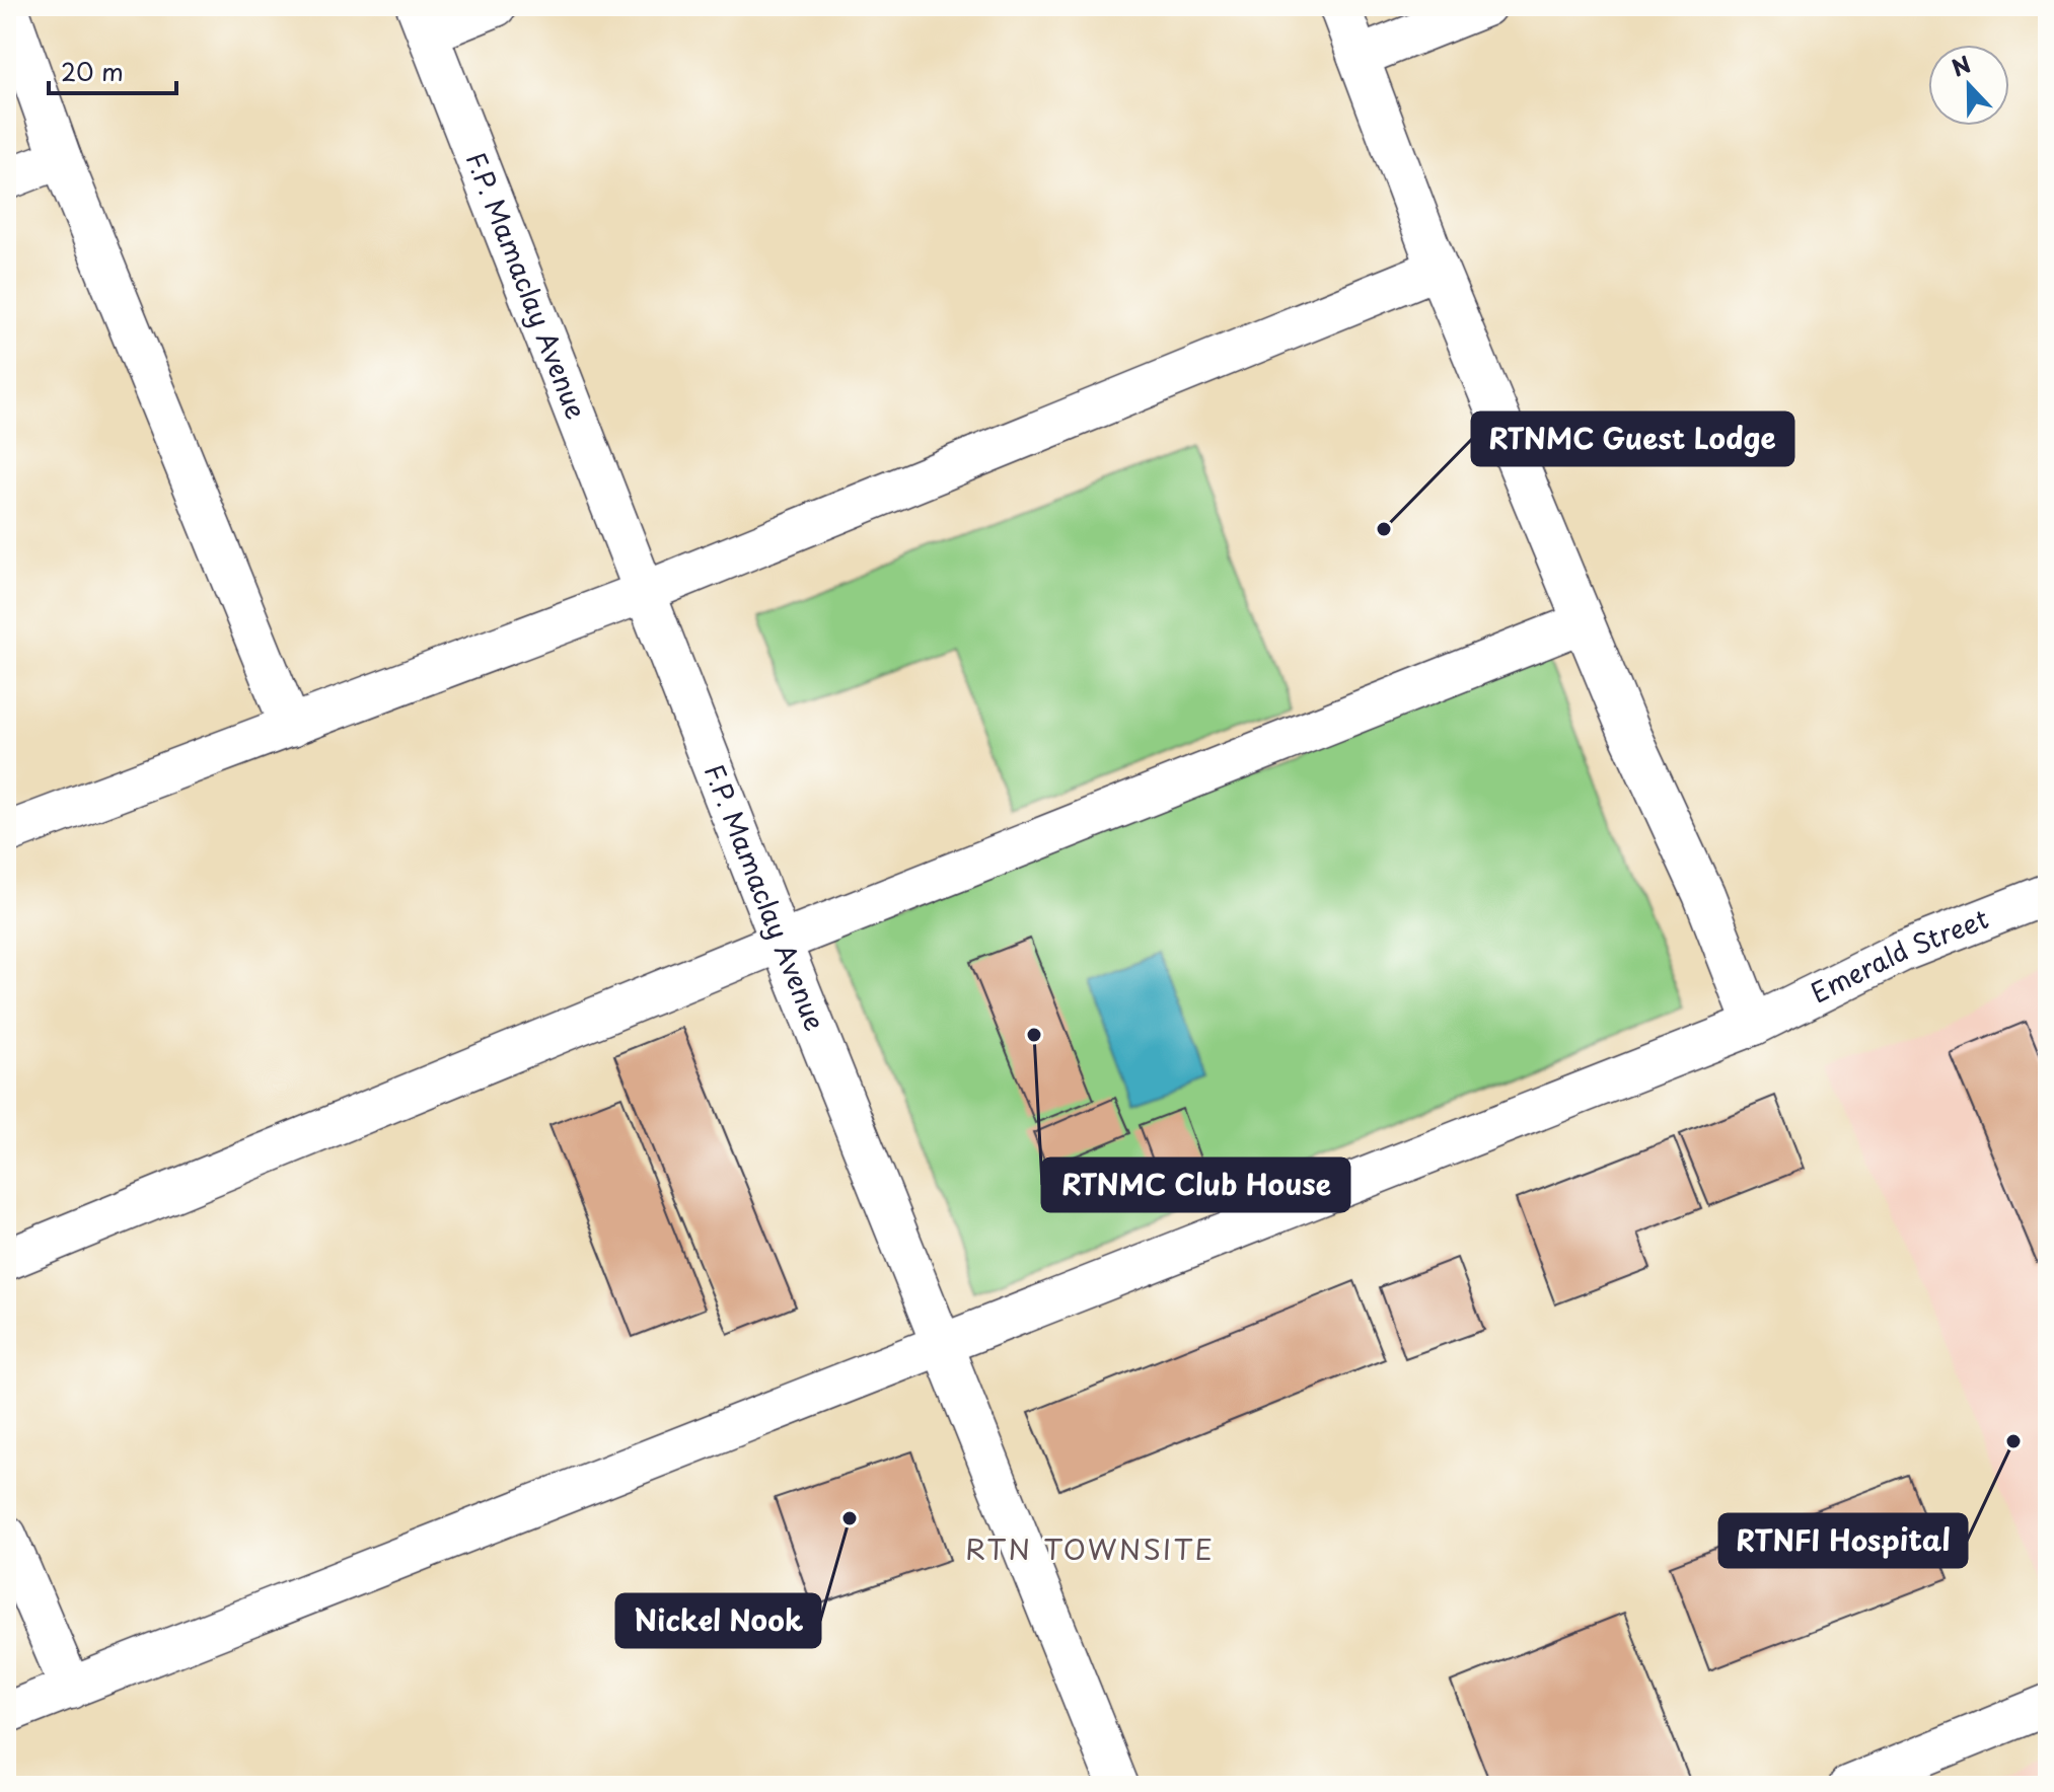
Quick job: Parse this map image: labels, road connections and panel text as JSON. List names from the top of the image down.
{
  "streets": {
    "street": ["F.P. Mamaclay Avenue", "Emerald Street"]
  },
  "crossings": [
    ["F.P. Mamaclay Avenue", "Emerald Street"]
  ],
  "districts": ["RTN TOWNSITE"],
  "places": [
    "RTNMC Guest Lodge",
    "RTNMC Club House",
    "RTNFI Hospital",
    "Nickel Nook"
  ],
  "scale_bar": "20 m",
  "north": "top"
}
